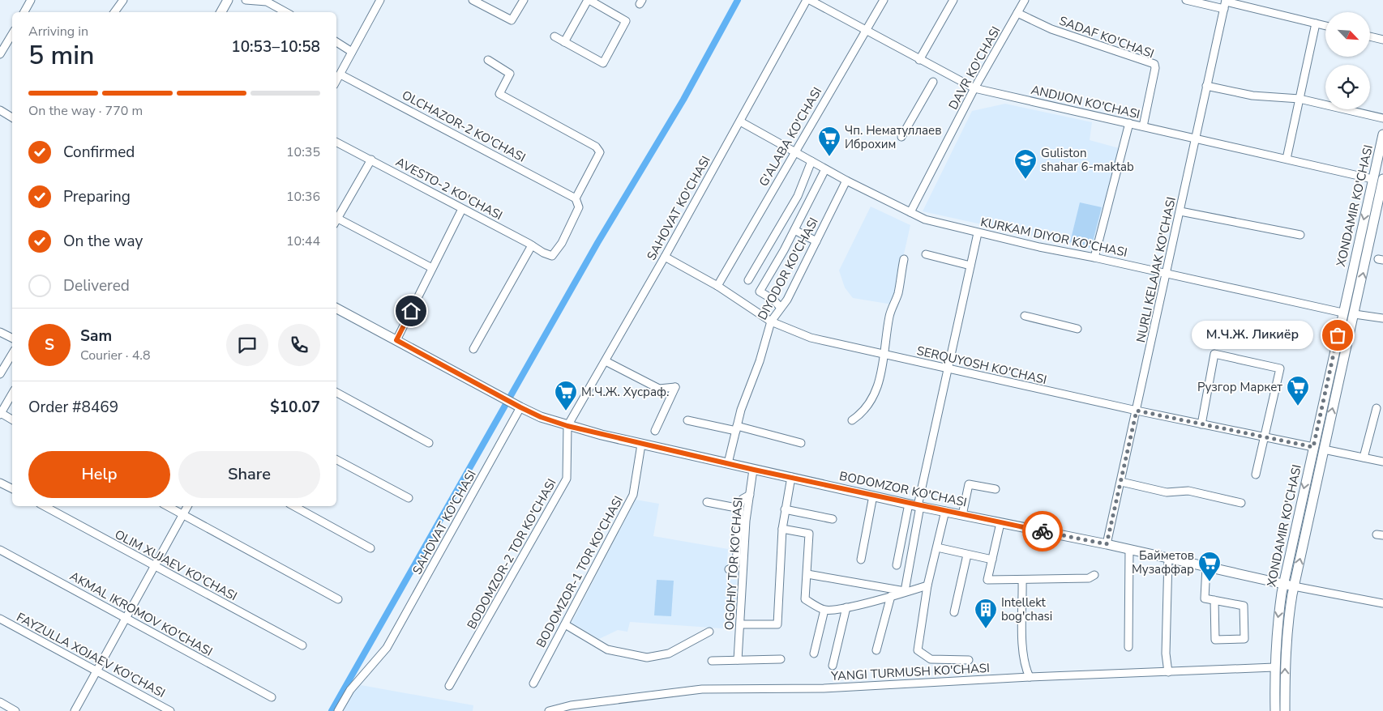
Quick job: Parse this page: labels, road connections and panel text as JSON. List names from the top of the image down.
{
  "streets": {
    "main road": ["XONDAMIR KO'CHASI", "KURKAM DIYOR KO'CHASI", "BODOMZOR KO'CHASI"],
    "street": [
      "SADAF KO'CHASI",
      "DAVR KO'CHASI",
      "ANDIJON KO'CHASI",
      "OLCHAZOR-2 KO'CHASI",
      "G'ALABA KO'CHASI",
      "AVESTO-2 KO'CHASI",
      "SAHOVAT KO'CHASI",
      "DIYODOR KO'CHASI",
      "NURLI KELAJAK KO'CHASI",
      "SERQUYOSH KO'CHASI",
      "BODOMZOR-2 TOR KO'CHASI",
      "OGOHIY TOR KO'CHASI",
      "OLIM XUJAEV KO'CHASI",
      "BODOMZOR-1 TOR KO'CHASI",
      "AKMAL IKROMOV KO'CHASI",
      "FAYZULLA XOJAEV KO'CHASI",
      "YANGI TURMUSH KO'CHASI"
    ]
  },
  "crossings": [
    ["SADAF KO'CHASI", "DAVR KO'CHASI"],
    ["SADAF KO'CHASI", "ANDIJON KO'CHASI"],
    ["DAVR KO'CHASI", "ANDIJON KO'CHASI"],
    ["DAVR KO'CHASI", "KURKAM DIYOR KO'CHASI"],
    ["ANDIJON KO'CHASI", "G'ALABA KO'CHASI"],
    ["ANDIJON KO'CHASI", "XONDAMIR KO'CHASI"],
    ["ANDIJON KO'CHASI", "NURLI KELAJAK KO'CHASI"],
    ["OLCHAZOR-2 KO'CHASI", "AVESTO-2 KO'CHASI"],
    ["G'ALABA KO'CHASI", "KURKAM DIYOR KO'CHASI"],
    ["G'ALABA KO'CHASI", "SERQUYOSH KO'CHASI"],
    ["XONDAMIR KO'CHASI", "KURKAM DIYOR KO'CHASI"],
    ["XONDAMIR KO'CHASI", "SERQUYOSH KO'CHASI"],
    ["XONDAMIR KO'CHASI", "BODOMZOR KO'CHASI"],
    ["XONDAMIR KO'CHASI", "YANGI TURMUSH KO'CHASI"],
    ["SAHOVAT KO'CHASI", "KURKAM DIYOR KO'CHASI"],
    ["SAHOVAT KO'CHASI", "SERQUYOSH KO'CHASI"],
    ["SAHOVAT KO'CHASI", "BODOMZOR KO'CHASI"],
    ["SAHOVAT KO'CHASI", "BODOMZOR-2 TOR KO'CHASI"],
    ["KURKAM DIYOR KO'CHASI", "DIYODOR KO'CHASI"],
    ["KURKAM DIYOR KO'CHASI", "NURLI KELAJAK KO'CHASI"],
    ["DIYODOR KO'CHASI", "SERQUYOSH KO'CHASI"],
    ["DIYODOR KO'CHASI", "BODOMZOR KO'CHASI"],
    ["NURLI KELAJAK KO'CHASI", "SERQUYOSH KO'CHASI"],
    ["NURLI KELAJAK KO'CHASI", "BODOMZOR KO'CHASI"],
    ["BODOMZOR KO'CHASI", "BODOMZOR-2 TOR KO'CHASI"],
    ["BODOMZOR KO'CHASI", "OGOHIY TOR KO'CHASI"],
    ["BODOMZOR KO'CHASI", "BODOMZOR-1 TOR KO'CHASI"]
  ],
  "places": {
    "supermarket": [
      "Чп. Нематуллаев Иброхим",
      "Рузгор Маркет",
      "М.Ч.Ж. Хусраф.",
      "Байметов Музаффар"
    ],
    "school or university": ["Guliston shahar 6-maktab"],
    "other": ["М.Ч.Ж. Ликиёр"],
    "building": ["Intellekt bog'chasi"]
  },
  "north": "bottom right",
  "page": {
    "heading": ["5 min", "Arriving in", "10:53–10:58"],
    "panel": [
      "Sam",
      "Courier · 4.8",
      "Order #8469",
      "$10.07"
    ],
    "bar": "On the way · 770 m",
    "list": [
      ["Confirmed", "10:35"],
      ["Preparing", "10:36"],
      ["On the way", "10:44"],
      "Delivered"
    ],
    "bubble": "М.Ч.Ж. Ликиёр",
    "round": "S",
    "buttons": ["Help", "Share"]
  }
}
